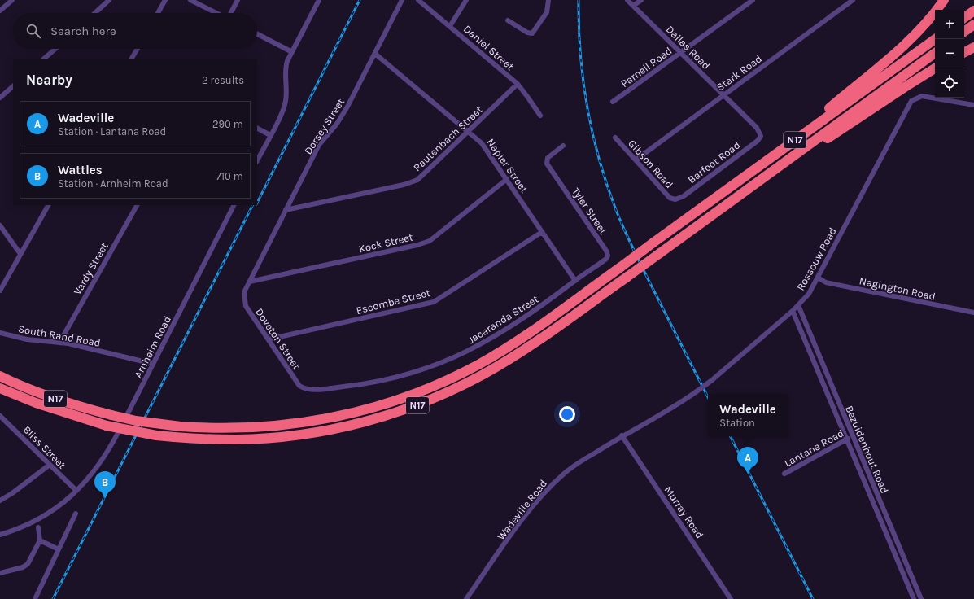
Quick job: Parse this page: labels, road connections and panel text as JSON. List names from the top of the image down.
{
  "streets": {
    "highway": ["N17"],
    "street": [
      "Daniel Street",
      "Dallas Road",
      "Parnell Road",
      "Stark Road",
      "Dorsey Street",
      "Rautenbach Street",
      "Barfoot Road",
      "Gibson Road",
      "Napier Street",
      "Tyler Street",
      "Kock Street",
      "Rossouw Road",
      "Vardy Street",
      "Nagington Road",
      "Escombe Street",
      "Jacaranda Street",
      "South Rand Road",
      "Doveton Street",
      "Arnheim Road",
      "Bliss Street",
      "Lantana Road",
      "Bezuidenhout Road",
      "Wadeville Road",
      "Murray Road"
    ]
  },
  "crossings": [
    ["Daniel Street", "Rautenbach Street"],
    ["Dallas Road", "Parnell Road"],
    ["Dallas Road", "Stark Road"],
    ["Dallas Road", "Barfoot Road"],
    ["Stark Road", "Gibson Road"],
    ["Dorsey Street", "Rautenbach Street"],
    ["Dorsey Street", "Napier Street"],
    ["Dorsey Street", "Kock Street"],
    ["Dorsey Street", "Doveton Street"],
    ["Rautenbach Street", "Napier Street"],
    ["Barfoot Road", "Gibson Road"],
    ["Napier Street", "Tyler Street"],
    ["Napier Street", "Kock Street"],
    ["Napier Street", "Escombe Street"],
    ["Napier Street", "Jacaranda Street"],
    ["Tyler Street", "Jacaranda Street"],
    ["Rossouw Road", "Nagington Road"],
    ["Rossouw Road", "Bezuidenhout Road"],
    ["Rossouw Road", "Wadeville Road"],
    ["Rossouw Road", "Murray Road"],
    ["Vardy Street", "South Rand Road"],
    ["Escombe Street", "Doveton Street"],
    ["Jacaranda Street", "Doveton Street"],
    ["South Rand Road", "Arnheim Road"],
    ["Arnheim Road", "Bliss Street"],
    ["Lantana Road", "Bezuidenhout Road"],
    ["Wadeville Road", "Murray Road"]
  ],
  "page": {
    "map_buttons": ["+", "−"],
    "search": "Search here",
    "heading": ["Nearby", "2 results"],
    "list": [
      {
        "mark": "A",
        "name": "Wadeville",
        "note": "Station · Lantana Road",
        "value": "290 m"
      },
      {
        "mark": "B",
        "name": "Wattles",
        "note": "Station · Arnheim Road",
        "value": "710 m"
      }
    ],
    "popup": ["Wadeville", "Station"],
    "pins": ["A", "B"]
  }
}
